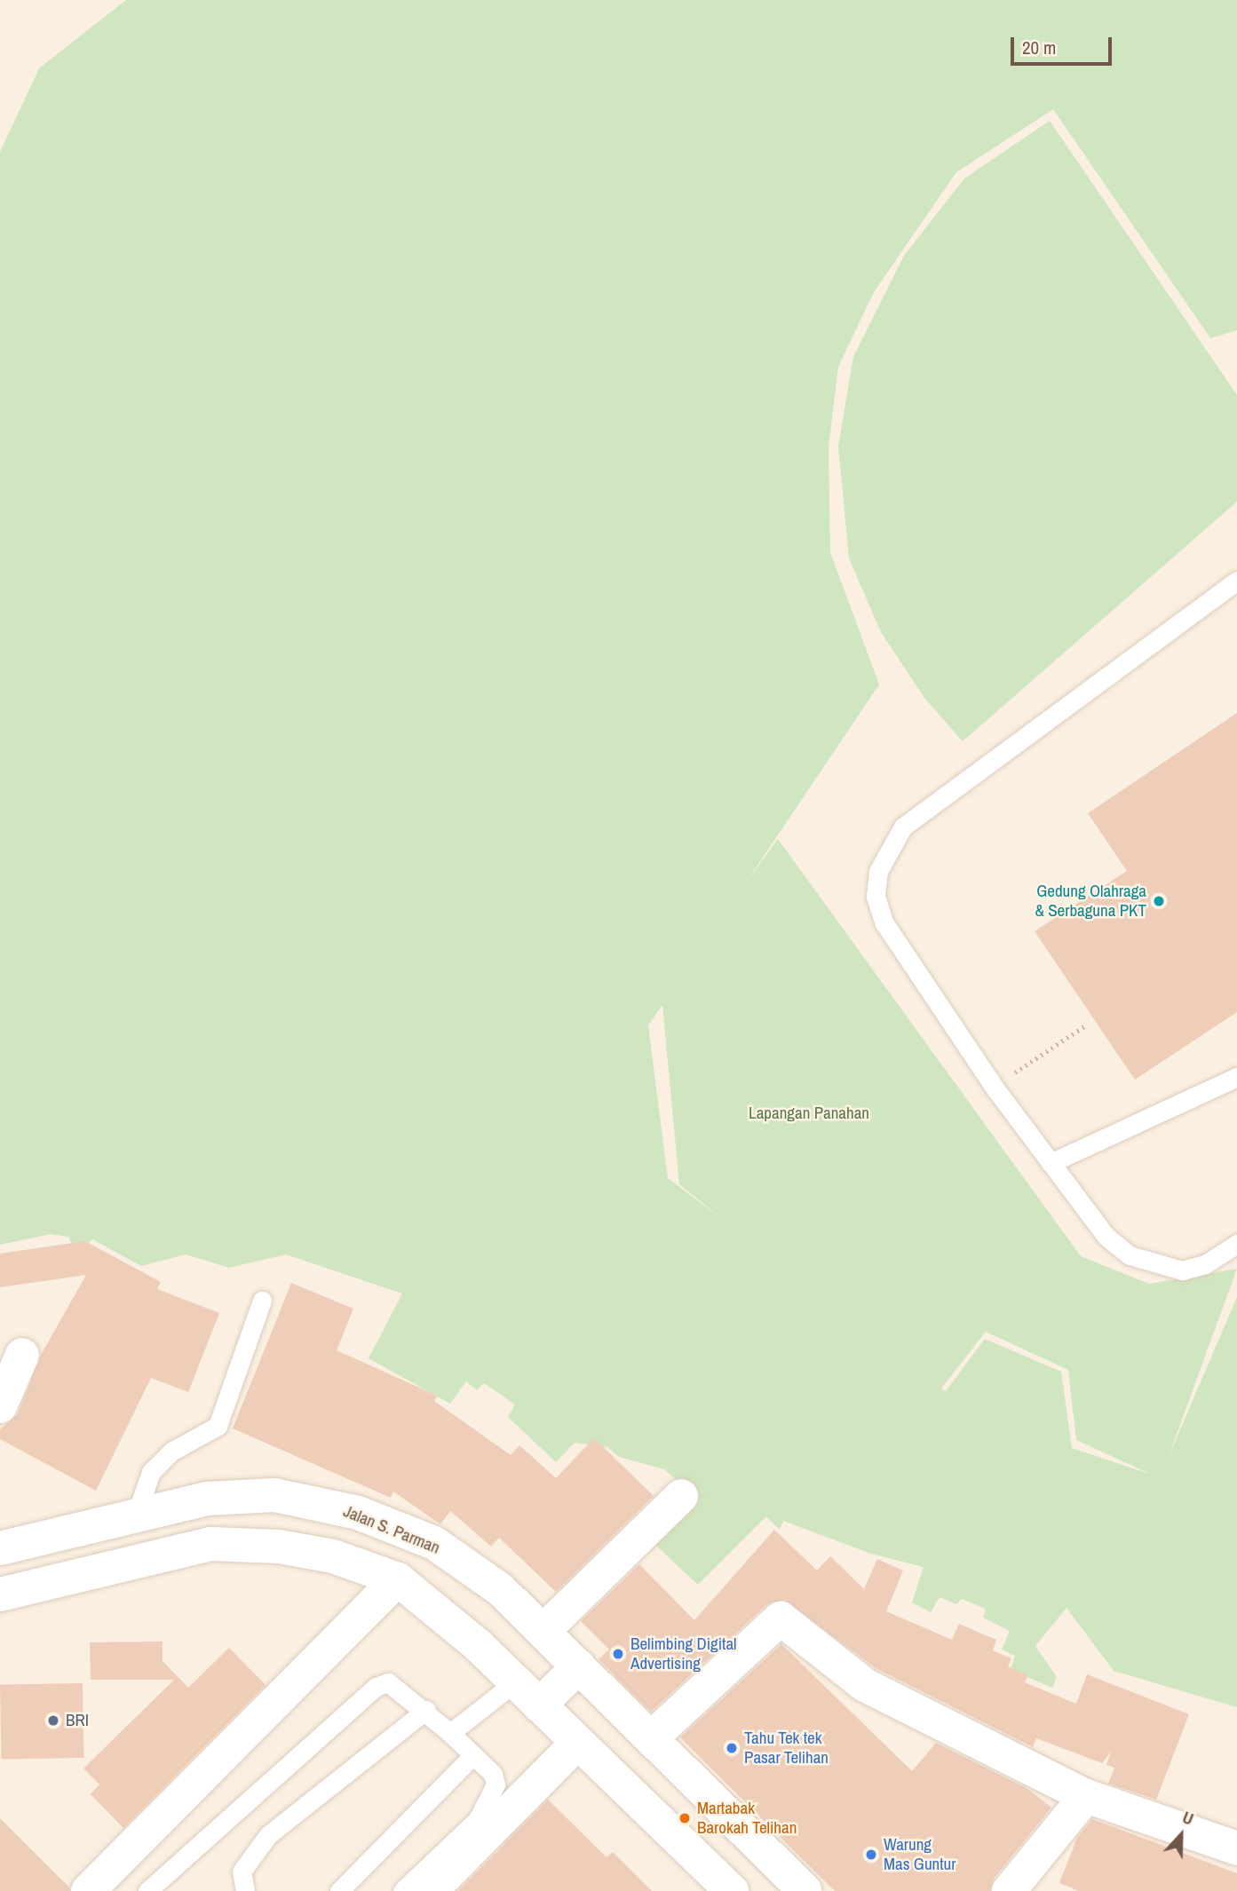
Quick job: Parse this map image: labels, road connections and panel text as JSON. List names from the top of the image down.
{
  "streets": {
    "main road": ["Jalan S. Parman"]
  },
  "parks": ["Lapangan Panahan"],
  "places": [
    "Gedung Olahraga & Serbaguna PKT",
    "Belimbing Digital Advertising",
    "BRI",
    "Tahu Tek tek Pasar Telihan",
    "Martabak Barokah Telihan",
    "Warung Mas Guntur"
  ],
  "scale_bar": "20 m",
  "north": "top"
}
